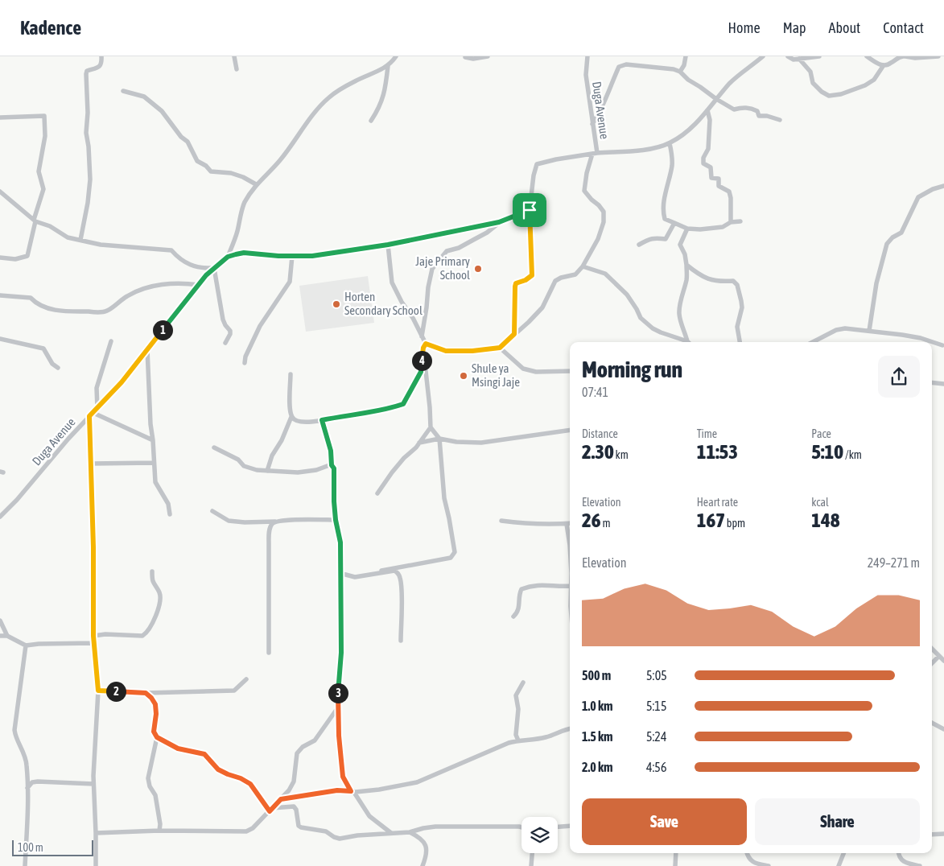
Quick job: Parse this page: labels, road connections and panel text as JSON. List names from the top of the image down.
{
  "streets": {
    "street": ["Duga Avenue"]
  },
  "places": ["Jaje Primary School", "Horten Secondary School", "Shule ya Msingi Jaje"],
  "scale_bar": "100 m",
  "page": {
    "header": "Kadence",
    "nav": [
      "Home",
      "Map",
      "About",
      "Contact"
    ],
    "pins": [
      "1",
      "4",
      "2",
      "3"
    ],
    "heading": ["Morning run", "07:41"],
    "stats": [
      ["Distance", "2.30 km"],
      ["Time", "11:53"],
      ["Pace", "5:10 /km"],
      ["Elevation", "26 m"],
      ["Heart rate", "167 bpm"],
      ["kcal", "148"]
    ],
    "chart": ["Elevation", "249–271 m"],
    "list": [
      {
        "name": "500 m",
        "note": "5:05"
      },
      {
        "name": "1.0 km",
        "note": "5:15"
      },
      {
        "name": "1.5 km",
        "note": "5:24"
      },
      {
        "name": "2.0 km",
        "note": "4:56"
      }
    ],
    "buttons": ["Save", "Share"],
    "scale": "100 m"
  }
}
